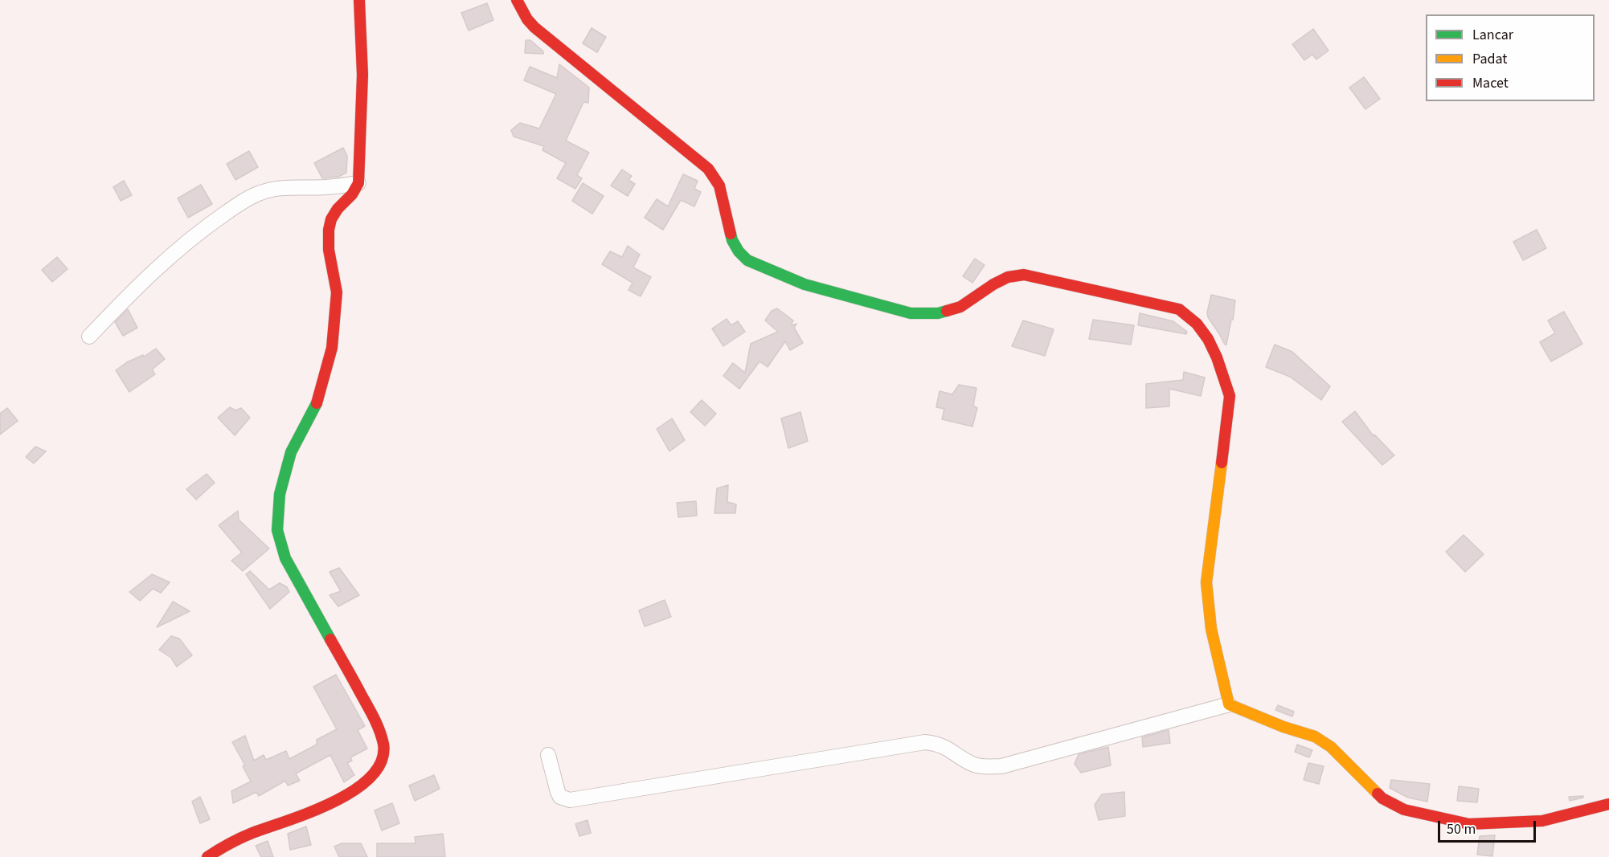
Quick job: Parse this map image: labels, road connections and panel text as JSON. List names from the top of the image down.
{
  "legend": ["Lancar", "Padat", "Macet"],
  "scale_bar": "50 m"
}
